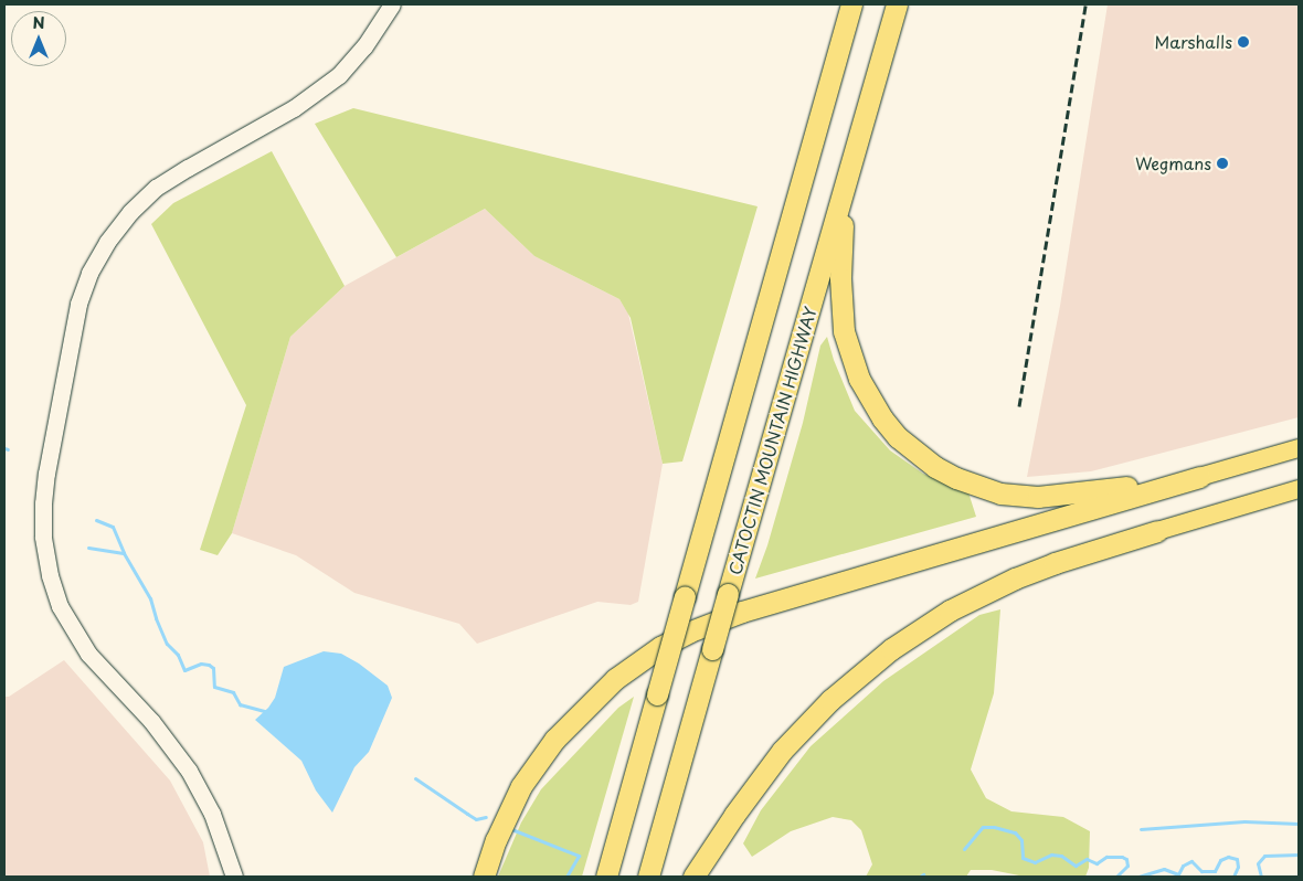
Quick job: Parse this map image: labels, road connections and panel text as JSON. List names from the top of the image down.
{
  "streets": {
    "highway": ["CATOCTIN MOUNTAIN HIGHWAY"]
  },
  "places": ["Marshalls", "Wegmans"],
  "north": "top"
}
